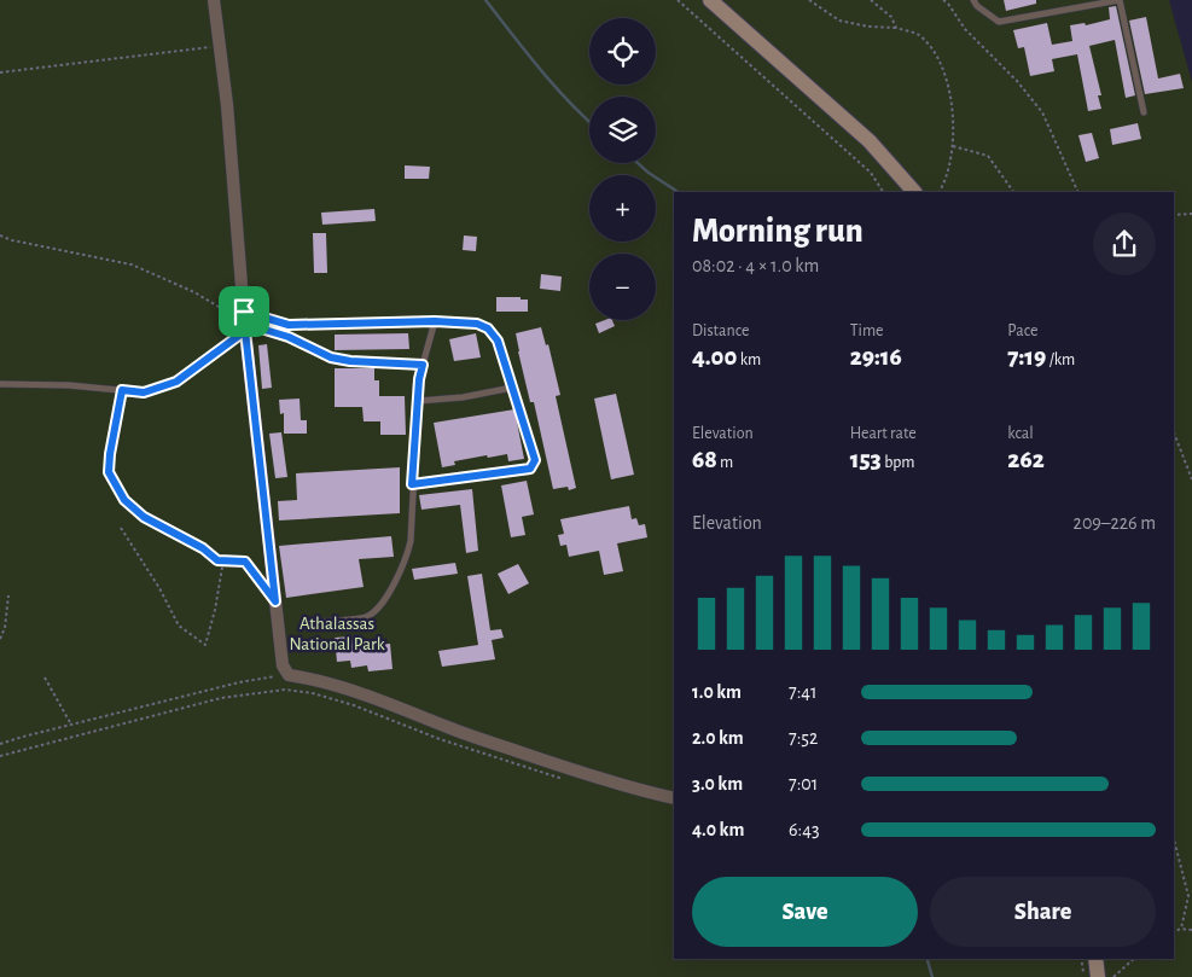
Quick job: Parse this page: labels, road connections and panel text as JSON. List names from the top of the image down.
{
  "parks": ["Athalassas National Park"],
  "page": {
    "map_buttons": ["+", "−"],
    "heading": ["Morning run", "08:02 · 4 × 1.0 km"],
    "stats": [
      ["Distance", "4.00 km"],
      ["Time", "29:16"],
      ["Pace", "7:19 /km"],
      ["Elevation", "68 m"],
      ["Heart rate", "153 bpm"],
      ["kcal", "262"]
    ],
    "chart": ["Elevation", "209–226 m"],
    "list": [
      {
        "name": "1.0 km",
        "note": "7:41"
      },
      {
        "name": "2.0 km",
        "note": "7:52"
      },
      {
        "name": "3.0 km",
        "note": "7:01"
      },
      {
        "name": "4.0 km",
        "note": "6:43"
      }
    ],
    "buttons": ["Save", "Share"]
  }
}
